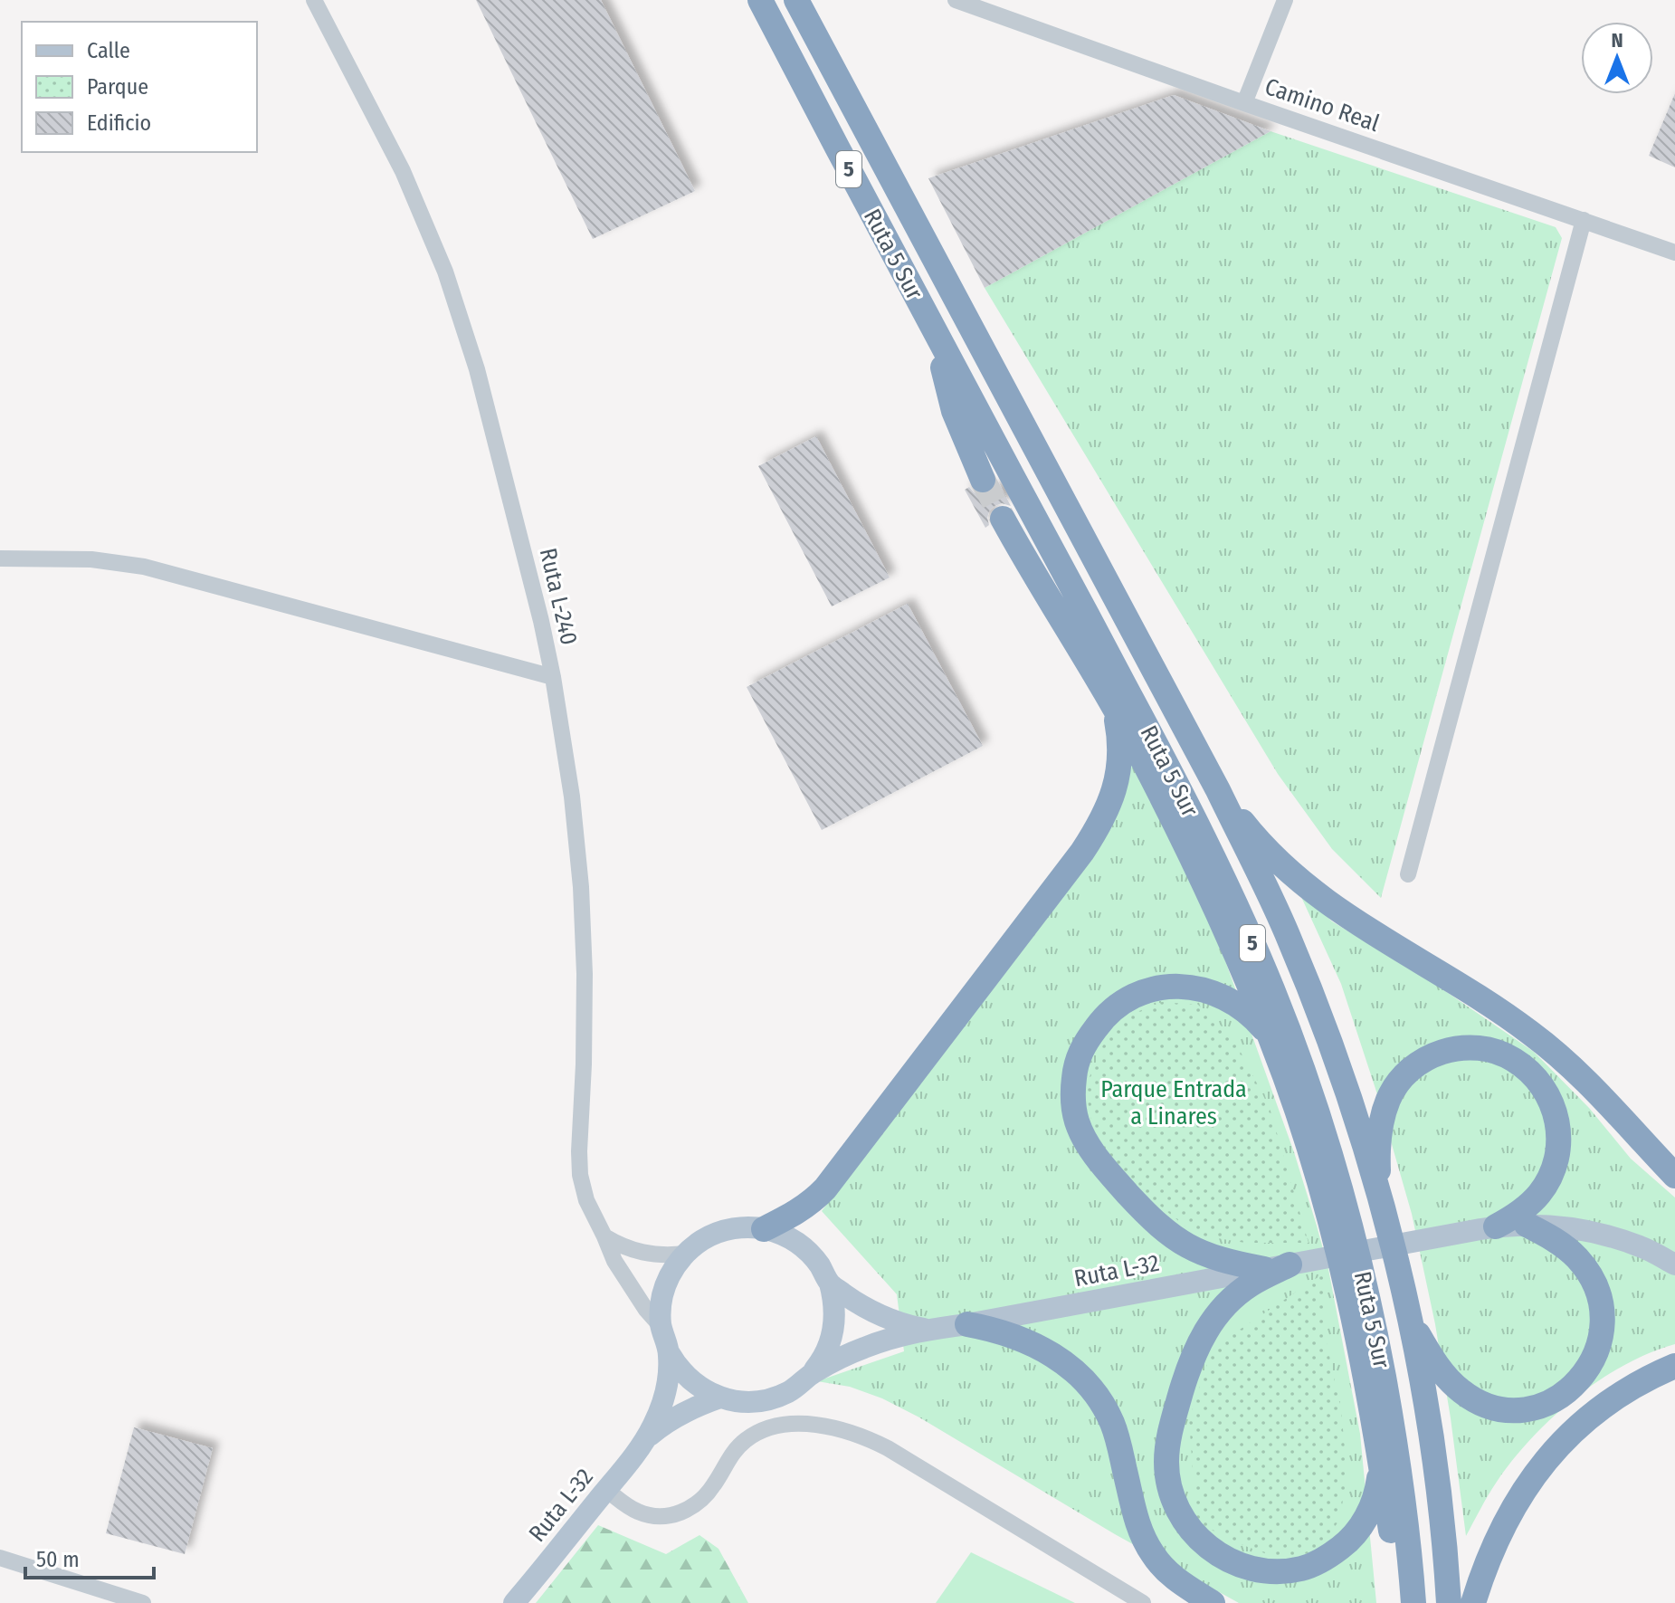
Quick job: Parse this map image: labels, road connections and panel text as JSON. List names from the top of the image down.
{
  "streets": {
    "highway": ["5", "Ruta 5 Sur"],
    "main road": ["Ruta L-32"],
    "street": ["Camino Real", "Ruta L-240"]
  },
  "crossings": [
    ["Ruta L-240", "Ruta L-32"]
  ],
  "parks": ["Parque Entrada a Linares"],
  "legend": ["Calle", "Parque", "Edificio"],
  "scale_bar": "50 m",
  "north": "top"
}
